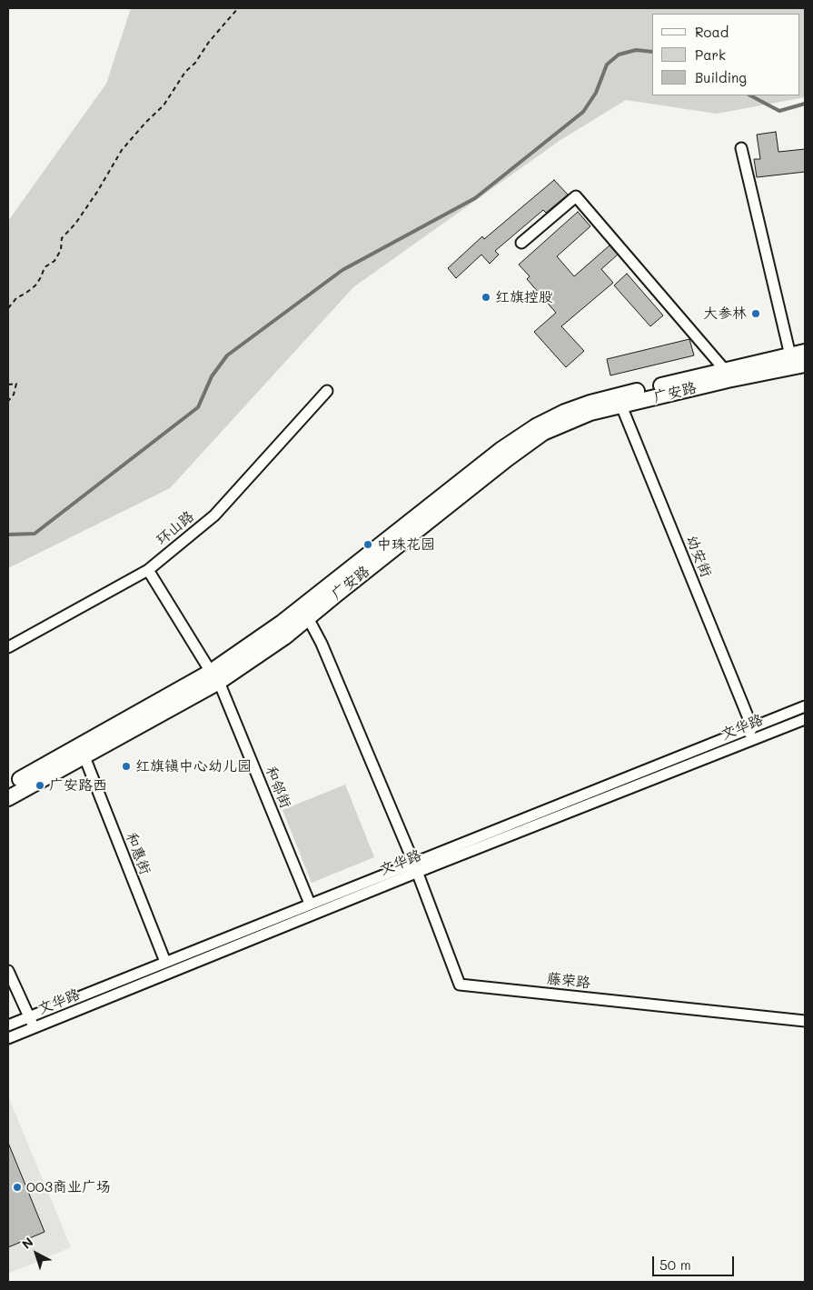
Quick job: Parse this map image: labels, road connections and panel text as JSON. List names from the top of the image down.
{
  "streets": {
    "street": [
      "广安路",
      "环山路",
      "幼安街",
      "文华路",
      "和邻街",
      "和惠街",
      "藤荣路"
    ]
  },
  "crossings": [
    ["广安路", "幼安街"],
    ["广安路", "和邻街"],
    ["广安路", "和惠街"],
    ["环山路", "和邻街"],
    ["幼安街", "文华路"],
    ["文华路", "和邻街"],
    ["文华路", "和惠街"],
    ["文华路", "藤荣路"]
  ],
  "places": [
    "红旗控股",
    "大参林",
    "中珠花园",
    "红旗镇中心幼儿园",
    "广安路西",
    "003商业广场"
  ],
  "legend": ["Road", "Park", "Building"],
  "scale_bar": "50 m",
  "north": "top left"
}
